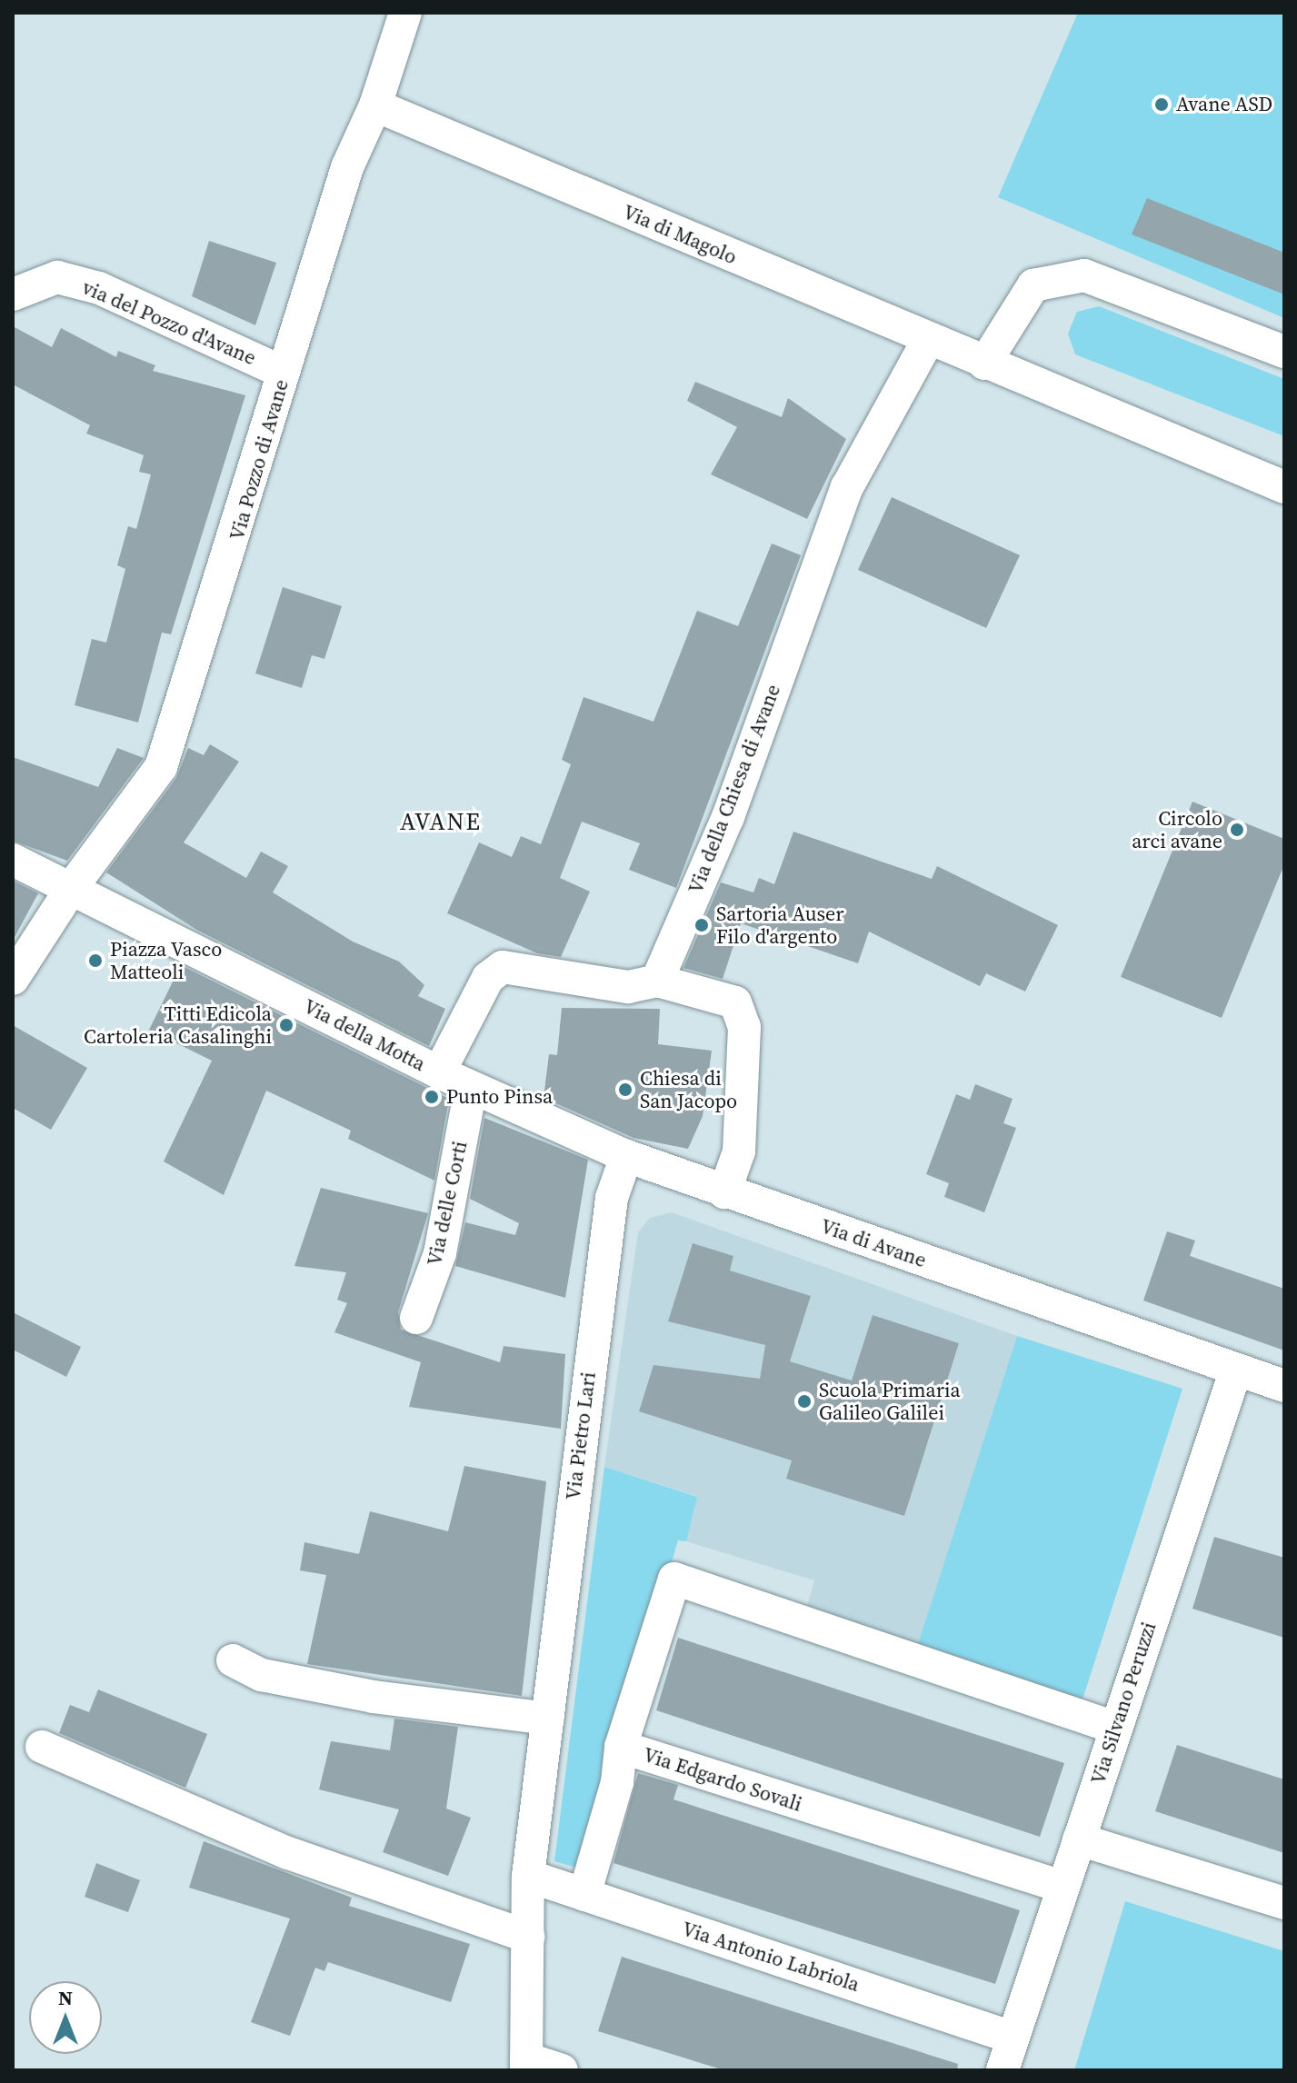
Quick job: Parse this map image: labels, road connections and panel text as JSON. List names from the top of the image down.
{
  "streets": {
    "street": [
      "Via di Magolo",
      "via del Pozzo d'Avane",
      "Via Pozzo di Avane",
      "Via della Chiesa di Avane",
      "Via della Motta",
      "Via delle Corti",
      "Via di Avane",
      "Via Pietro Lari",
      "Via Silvano Peruzzi",
      "Via Edgardo Sovali",
      "Via Antonio Labriola"
    ]
  },
  "crossings": [
    ["Via di Magolo", "Via Pozzo di Avane"],
    ["Via di Magolo", "Via della Chiesa di Avane"],
    ["via del Pozzo d'Avane", "Via Pozzo di Avane"],
    ["Via Pozzo di Avane", "Via della Motta"],
    ["Via della Motta", "Via delle Corti"],
    ["Via della Motta", "Via di Avane"],
    ["Via della Motta", "Via Pietro Lari"],
    ["Via di Avane", "Via Silvano Peruzzi"],
    ["Via Pietro Lari", "Via Antonio Labriola"],
    ["Via Silvano Peruzzi", "Via Edgardo Sovali"],
    ["Via Silvano Peruzzi", "Via Antonio Labriola"]
  ],
  "districts": ["AVANE"],
  "places": [
    "Avane ASD",
    "Circolo arci avane",
    "Sartoria Auser Filo d'argento",
    "Piazza Vasco Matteoli",
    "Titti Edicola Cartoleria Casalinghi",
    "Chiesa di San Jacopo",
    "Punto Pinsa",
    "Scuola Primaria Galileo Galilei"
  ],
  "north": "top"
}
